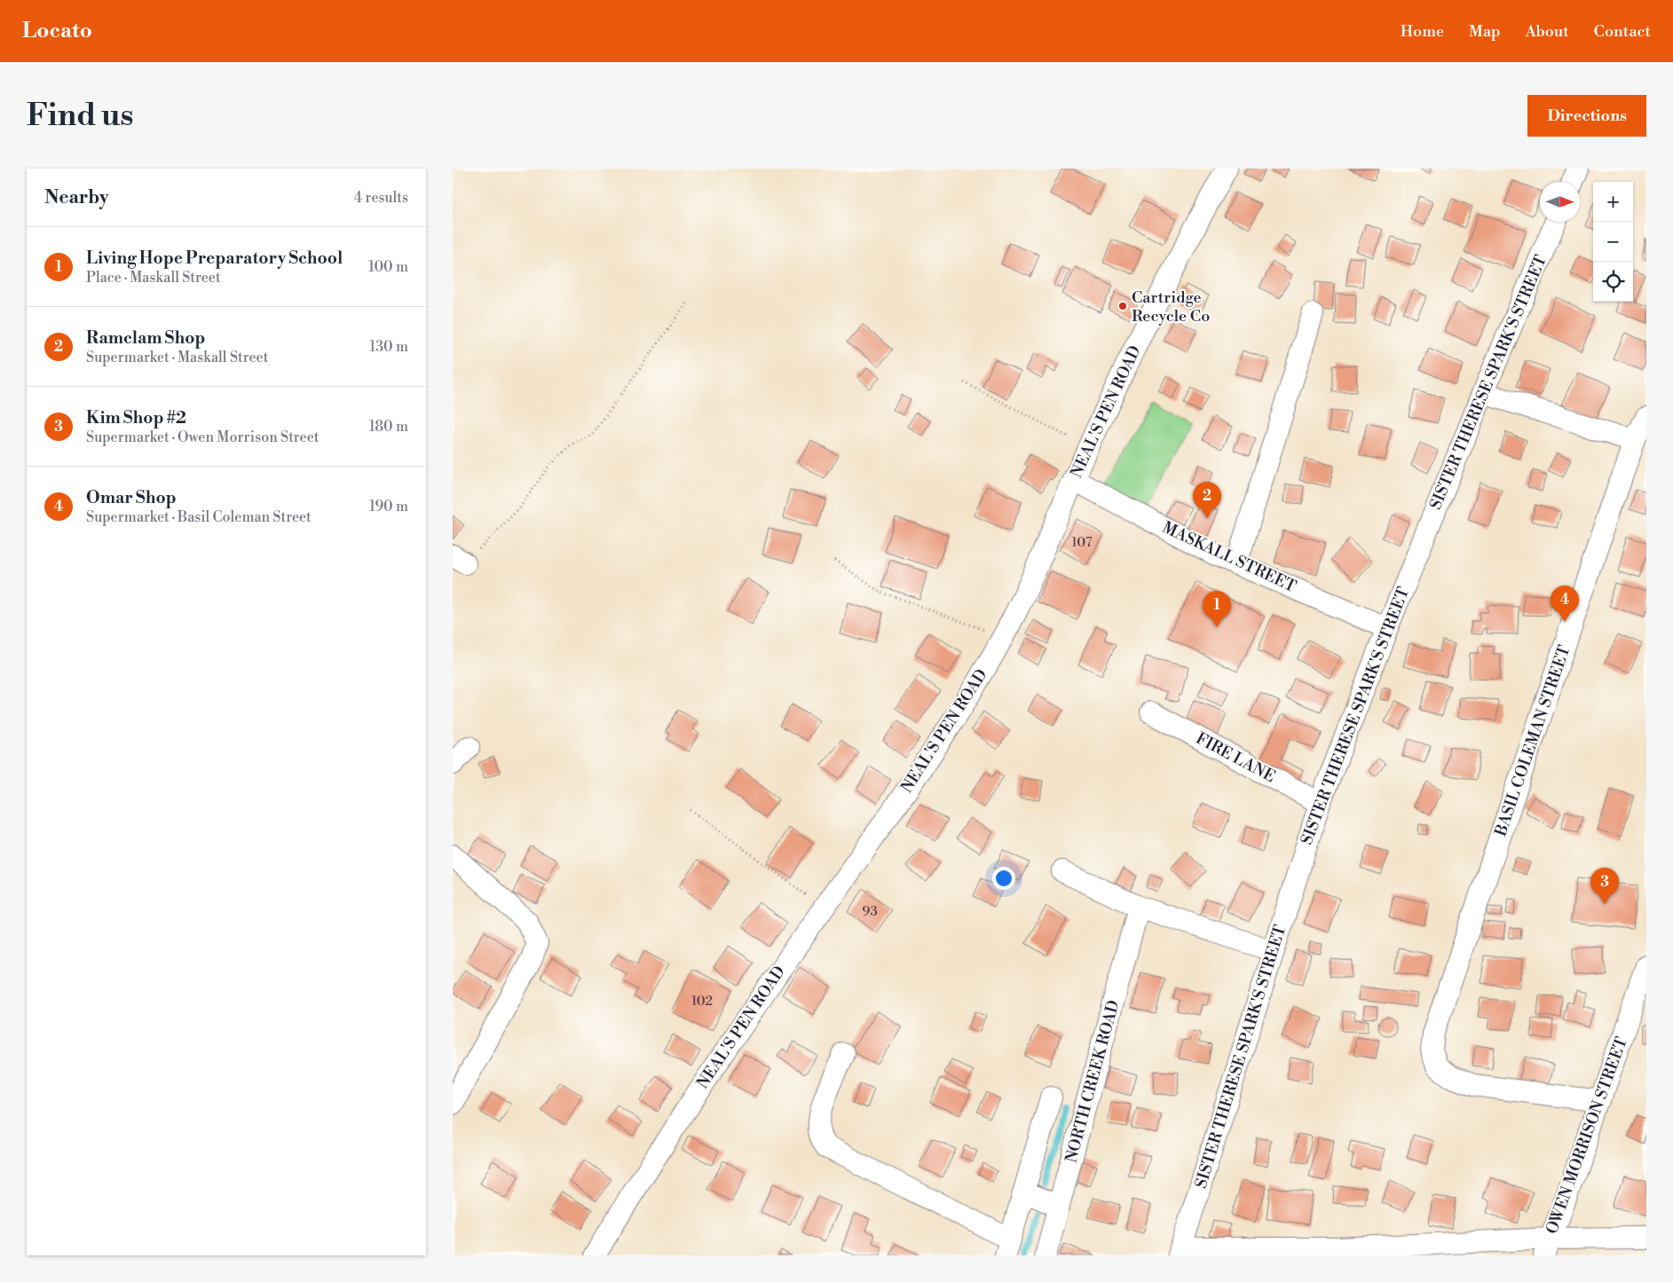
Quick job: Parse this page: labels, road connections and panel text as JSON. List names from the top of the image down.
{
  "streets": {
    "street": [
      "SISTER THERESE SPARK'S STREET",
      "NEAL'S PEN ROAD",
      "MASKALL STREET",
      "BASIL COLEMAN STREET",
      "FIRE LANE",
      "NORTH CREEK ROAD",
      "OWEN MORRISON STREET"
    ]
  },
  "crossings": [
    ["SISTER THERESE SPARK'S STREET", "MASKALL STREET"],
    ["SISTER THERESE SPARK'S STREET", "FIRE LANE"],
    ["NEAL'S PEN ROAD", "MASKALL STREET"],
    ["BASIL COLEMAN STREET", "OWEN MORRISON STREET"]
  ],
  "places": ["Cartridge Recycle Co"],
  "house_numbers": ["107", "93", "102"],
  "north": "right",
  "page": {
    "header": "Locato",
    "nav": [
      "Home",
      "Map",
      "About",
      "Contact"
    ],
    "buttons": "Directions",
    "title": "Find us",
    "heading": ["Nearby", "4 results"],
    "map_buttons": ["+", "−"],
    "list": [
      {
        "mark": "1",
        "name": "Living Hope Preparatory School",
        "note": "Place · Maskall Street",
        "value": "100 m"
      },
      {
        "mark": "2",
        "name": "Ramclam Shop",
        "note": "Supermarket · Maskall Street",
        "value": "130 m"
      },
      {
        "mark": "3",
        "name": "Kim Shop #2",
        "note": "Supermarket · Owen Morrison Street",
        "value": "180 m"
      },
      {
        "mark": "4",
        "name": "Omar Shop",
        "note": "Supermarket · Basil Coleman Street",
        "value": "190 m"
      }
    ],
    "pins": [
      "2",
      "4",
      "1",
      "3"
    ]
  }
}
